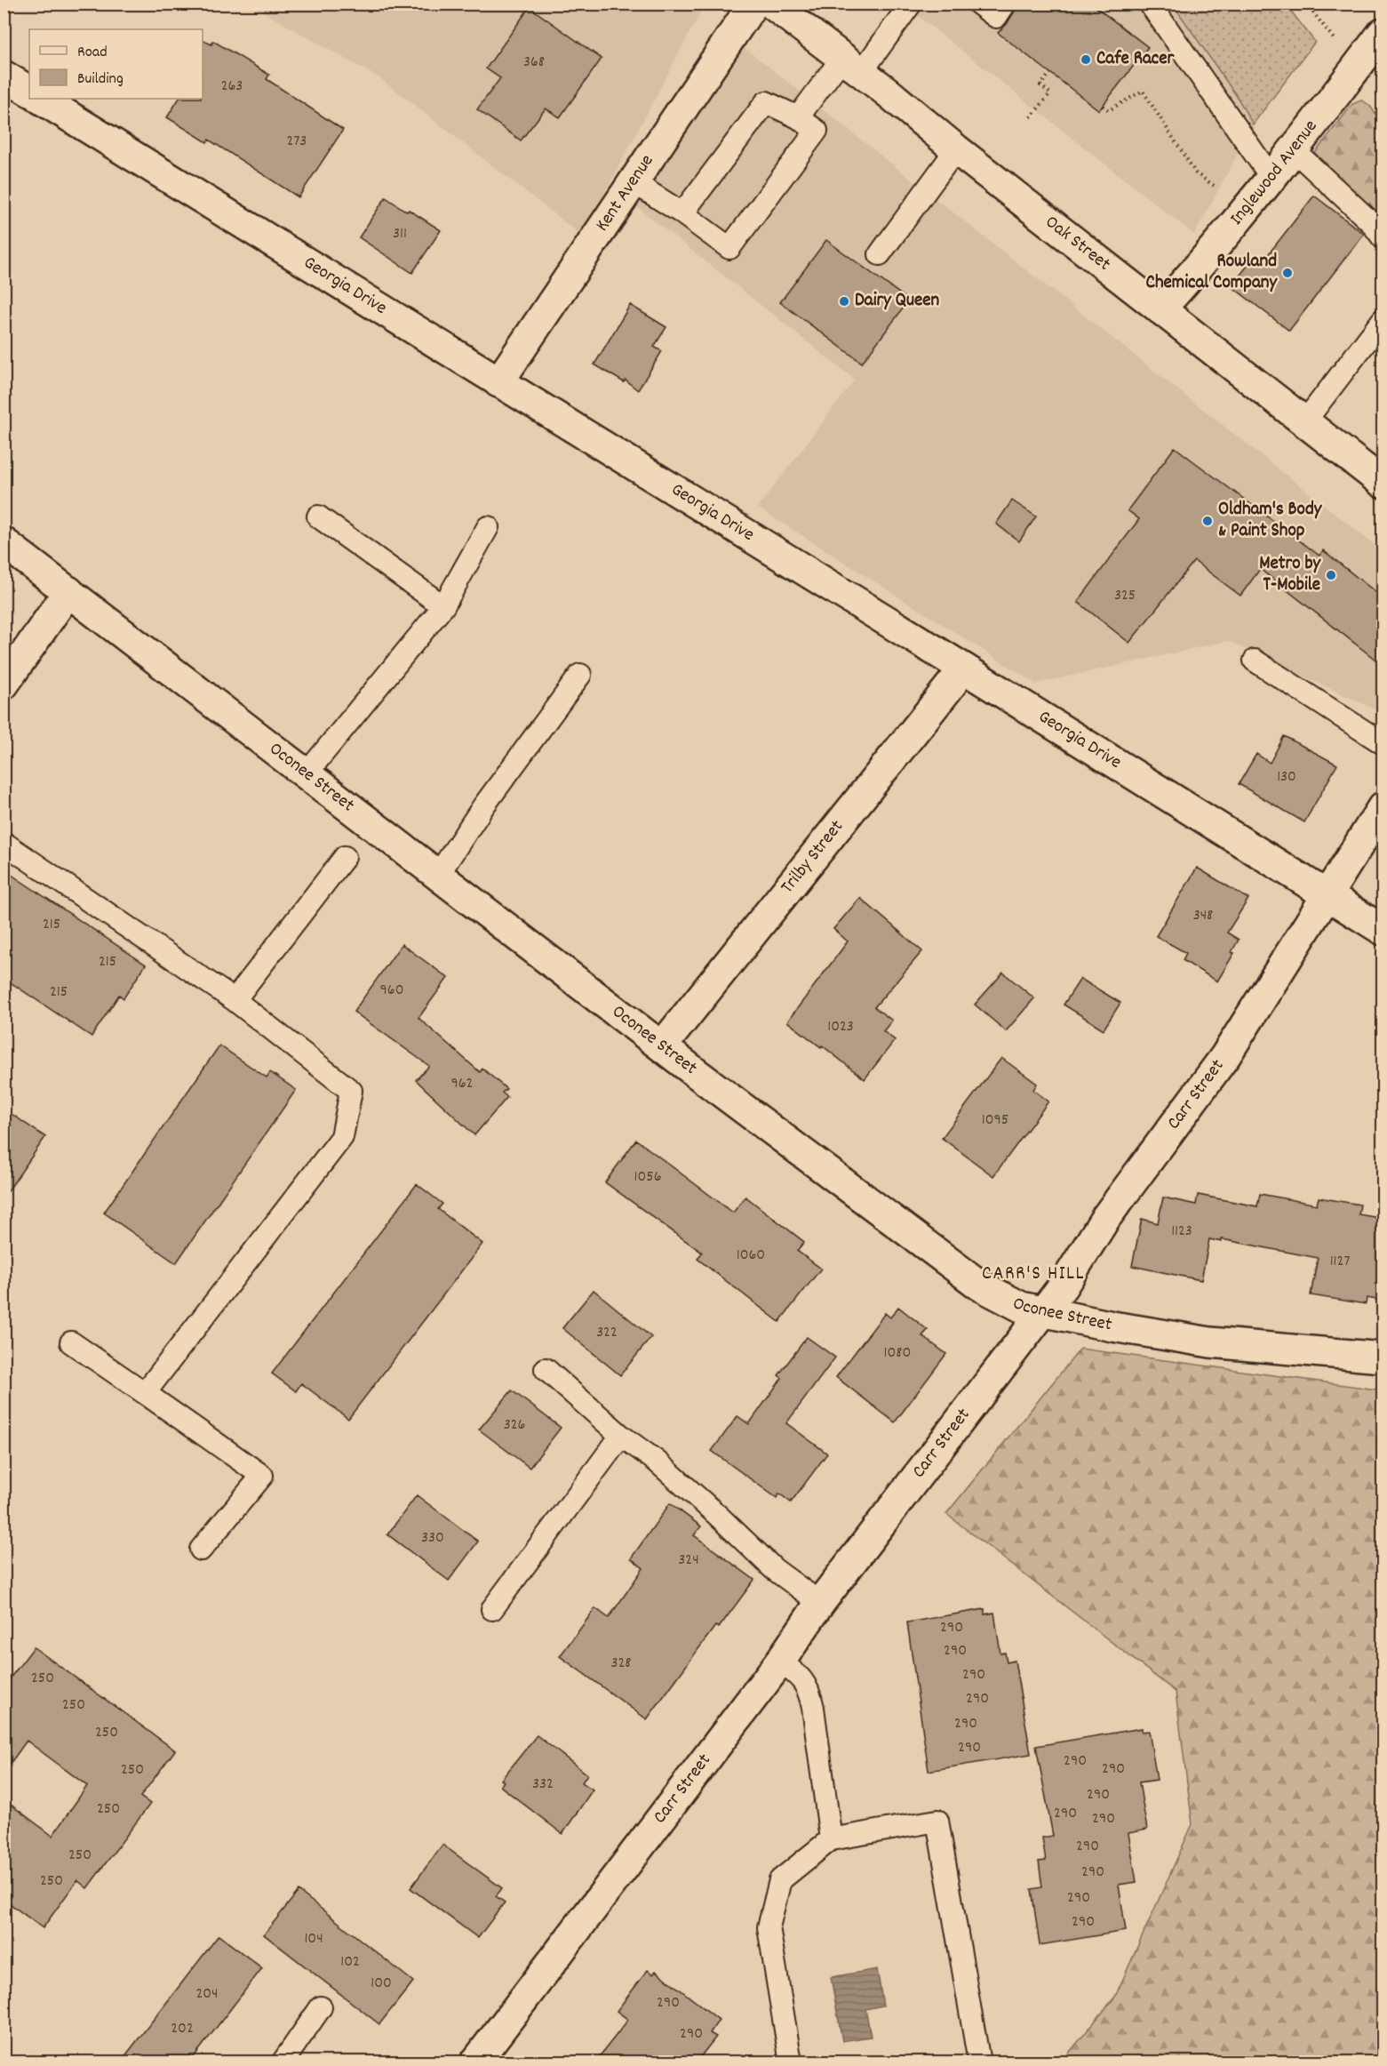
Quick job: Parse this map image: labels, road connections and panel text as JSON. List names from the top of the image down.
{
  "streets": {
    "street": [
      "Inglewood Avenue",
      "Kent Avenue",
      "Oak Street",
      "Georgia Drive",
      "Oconee Street",
      "Trilby Street",
      "Carr Street"
    ]
  },
  "crossings": [
    ["Inglewood Avenue", "Oak Street"],
    ["Kent Avenue", "Georgia Drive"],
    ["Georgia Drive", "Trilby Street"],
    ["Georgia Drive", "Carr Street"],
    ["Oconee Street", "Trilby Street"],
    ["Oconee Street", "Carr Street"]
  ],
  "districts": ["CARR'S HILL"],
  "places": [
    "Cafe Racer",
    "Rowland Chemical Company",
    "Dairy Queen",
    "Oldham's Body & Paint Shop",
    "Metro by T-Mobile"
  ],
  "house_numbers": [
    "368",
    "263",
    "273",
    "311",
    "325",
    "130",
    "348",
    "215",
    "215",
    "960",
    "215",
    "1023",
    "962",
    "1095",
    "1056",
    "1123",
    "1060",
    "1127",
    "322",
    "1080",
    "326",
    "330",
    "324",
    "290",
    "290",
    "328",
    "290",
    "250",
    "290",
    "250",
    "290",
    "250",
    "290",
    "290",
    "290",
    "250",
    "332",
    "290",
    "250",
    "290",
    "290",
    "290",
    "250",
    "290",
    "250",
    "290",
    "290",
    "104",
    "102",
    "100",
    "204",
    "290",
    "202",
    "290"
  ],
  "legend": ["Road", "Building"]
}
